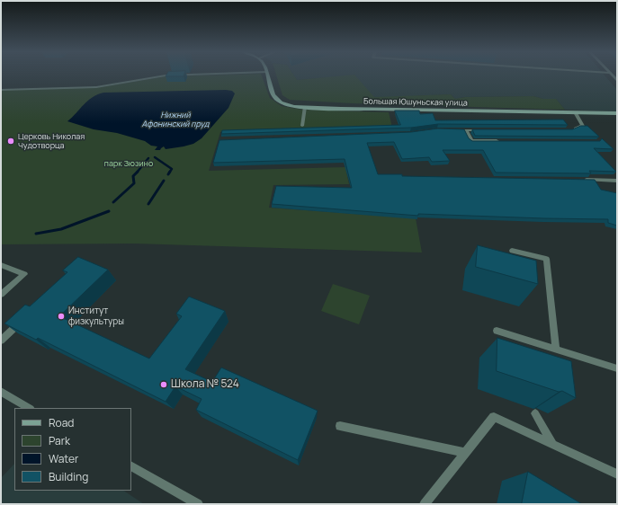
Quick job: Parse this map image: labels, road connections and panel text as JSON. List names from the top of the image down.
{
  "streets": {
    "street": ["Большая Юшуньская улица"]
  },
  "water": ["Нижний Афонинский пруд"],
  "parks": ["парк Зюзино"],
  "places": ["Церковь Николая Чудотворца", "Институт физкультуры", "Школа № 524"],
  "legend": [
    "Road",
    "Park",
    "Water",
    "Building"
  ]
}
